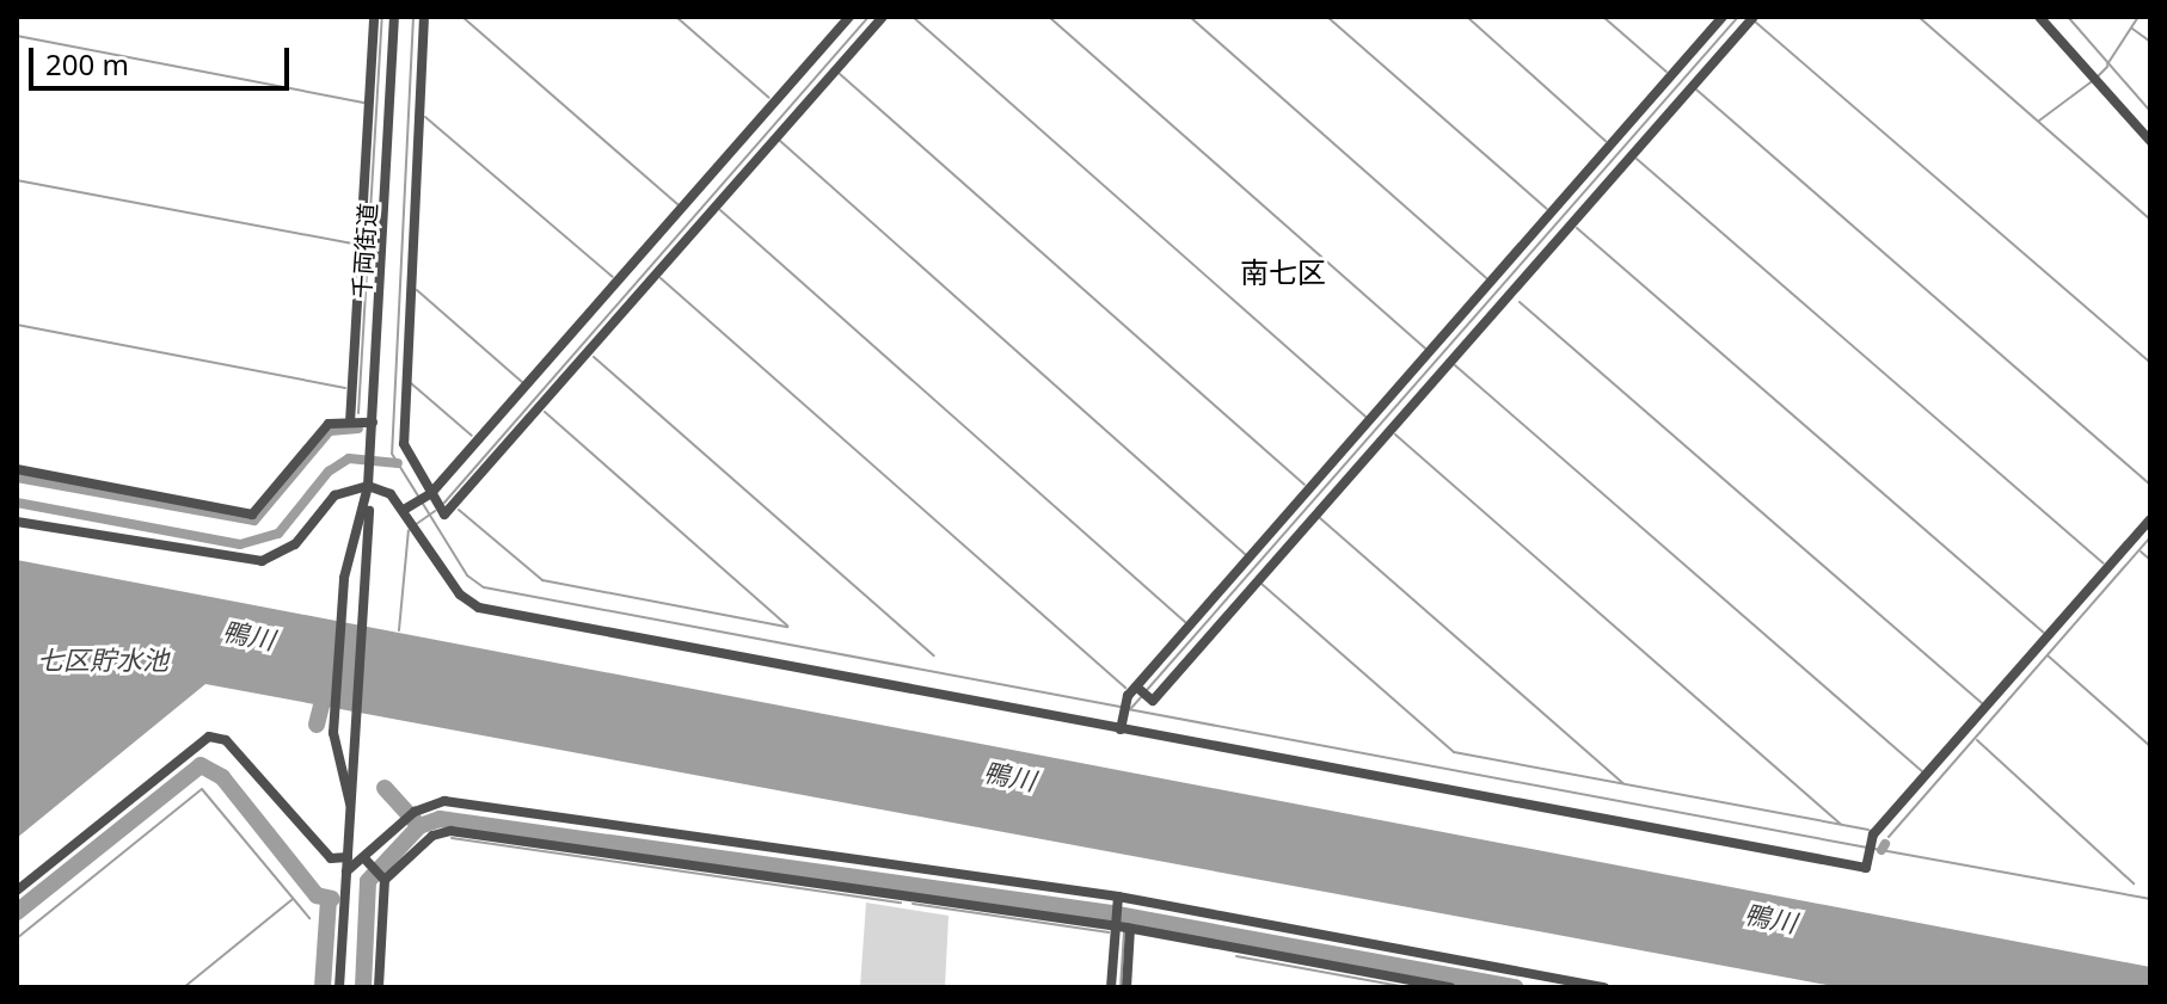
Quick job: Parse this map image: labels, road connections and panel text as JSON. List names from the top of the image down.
{
  "streets": {
    "street": ["千両街道"]
  },
  "districts": ["南七区"],
  "water": ["鴨川", "七区貯水池"],
  "scale_bar": "200 m"
}
